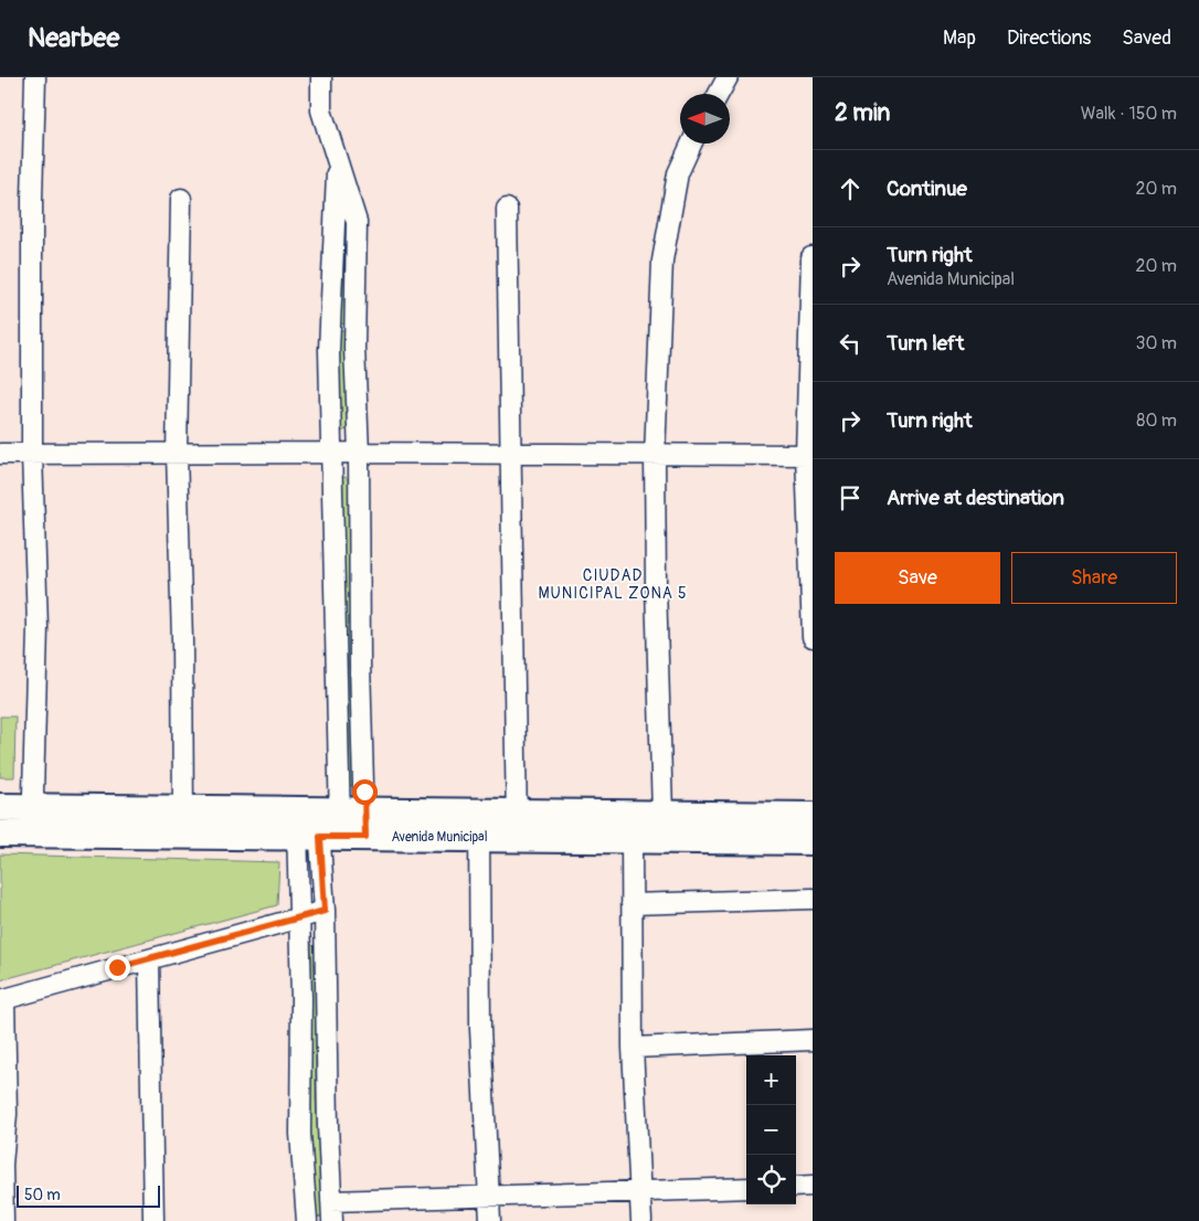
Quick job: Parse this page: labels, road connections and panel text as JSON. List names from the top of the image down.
{
  "streets": {
    "street": ["Avenida Municipal"]
  },
  "districts": ["CIUDAD MUNICIPAL ZONA 5"],
  "scale_bar": "50 m",
  "north": "left",
  "page": {
    "header": "Nearbee",
    "nav": ["Map", "Directions", "Saved"],
    "heading": ["2 min", "Walk · 150 m"],
    "list": [
      ["Continue", "20 m"],
      ["Turn right", "Avenida Municipal", "20 m"],
      ["Turn left", "30 m"],
      ["Turn right", "80 m"],
      "Arrive at destination"
    ],
    "buttons": ["Save", "Share"],
    "map_buttons": ["+", "−"],
    "scale": "50 m"
  }
}
